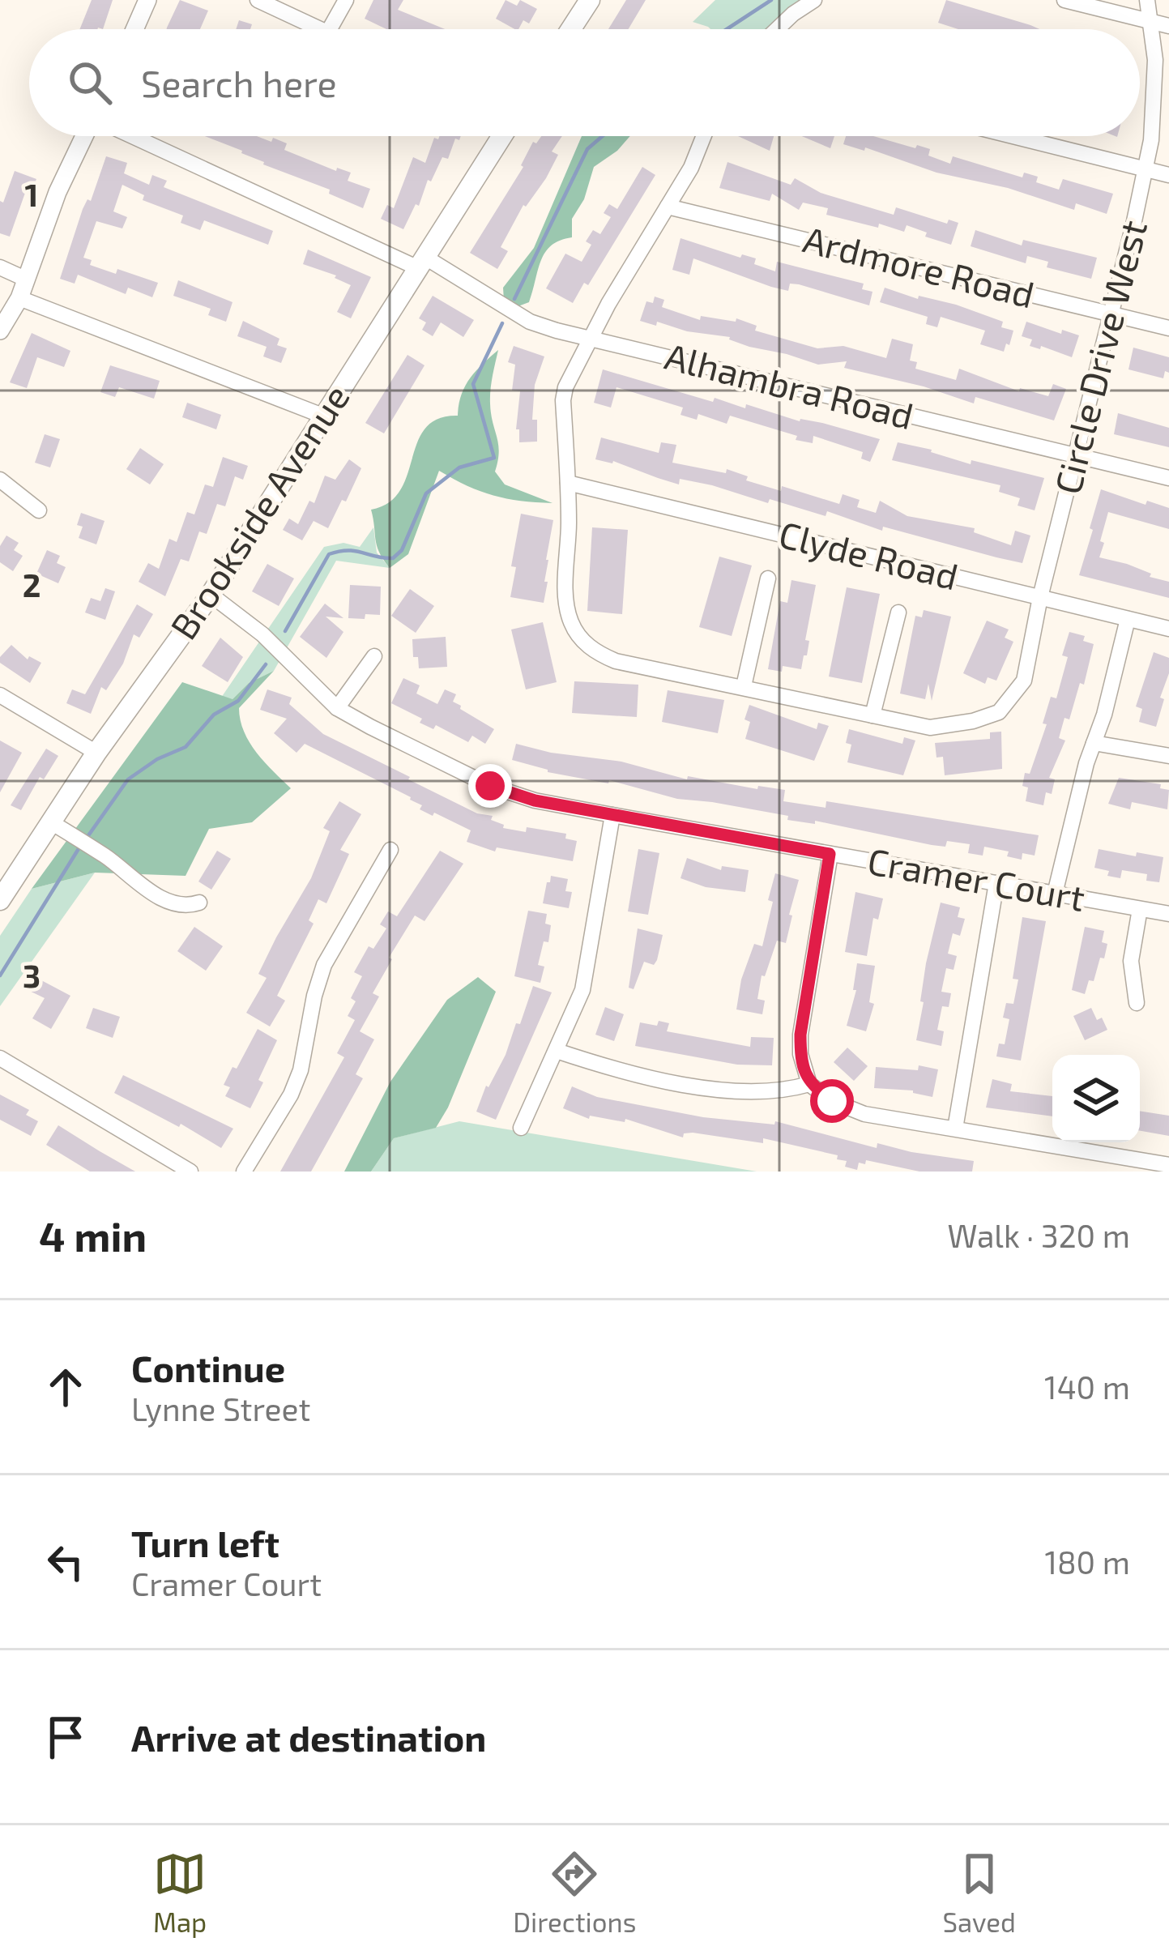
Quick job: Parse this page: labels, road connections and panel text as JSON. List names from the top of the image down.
{
  "streets": {
    "main road": ["Brookside Avenue"],
    "street": [
      "Ardmore Road",
      "Circle Drive West",
      "Alhambra Road",
      "Clyde Road",
      "Cramer Court"
    ]
  },
  "crossings": [
    ["Ardmore Road", "Circle Drive West"],
    ["Circle Drive West", "Alhambra Road"],
    ["Circle Drive West", "Clyde Road"],
    ["Alhambra Road", "Brookside Avenue"],
    ["Brookside Avenue", "Cramer Court"]
  ],
  "page": {
    "search": "Search here",
    "heading": ["4 min", "Walk · 320 m"],
    "list": [
      ["Continue", "Lynne Street", "140 m"],
      ["Turn left", "Cramer Court", "180 m"],
      "Arrive at destination"
    ],
    "nav": ["Map", "Directions", "Saved"]
  },
  "grid": {
    "rows": ["1", "2", "3"]
  }
}
